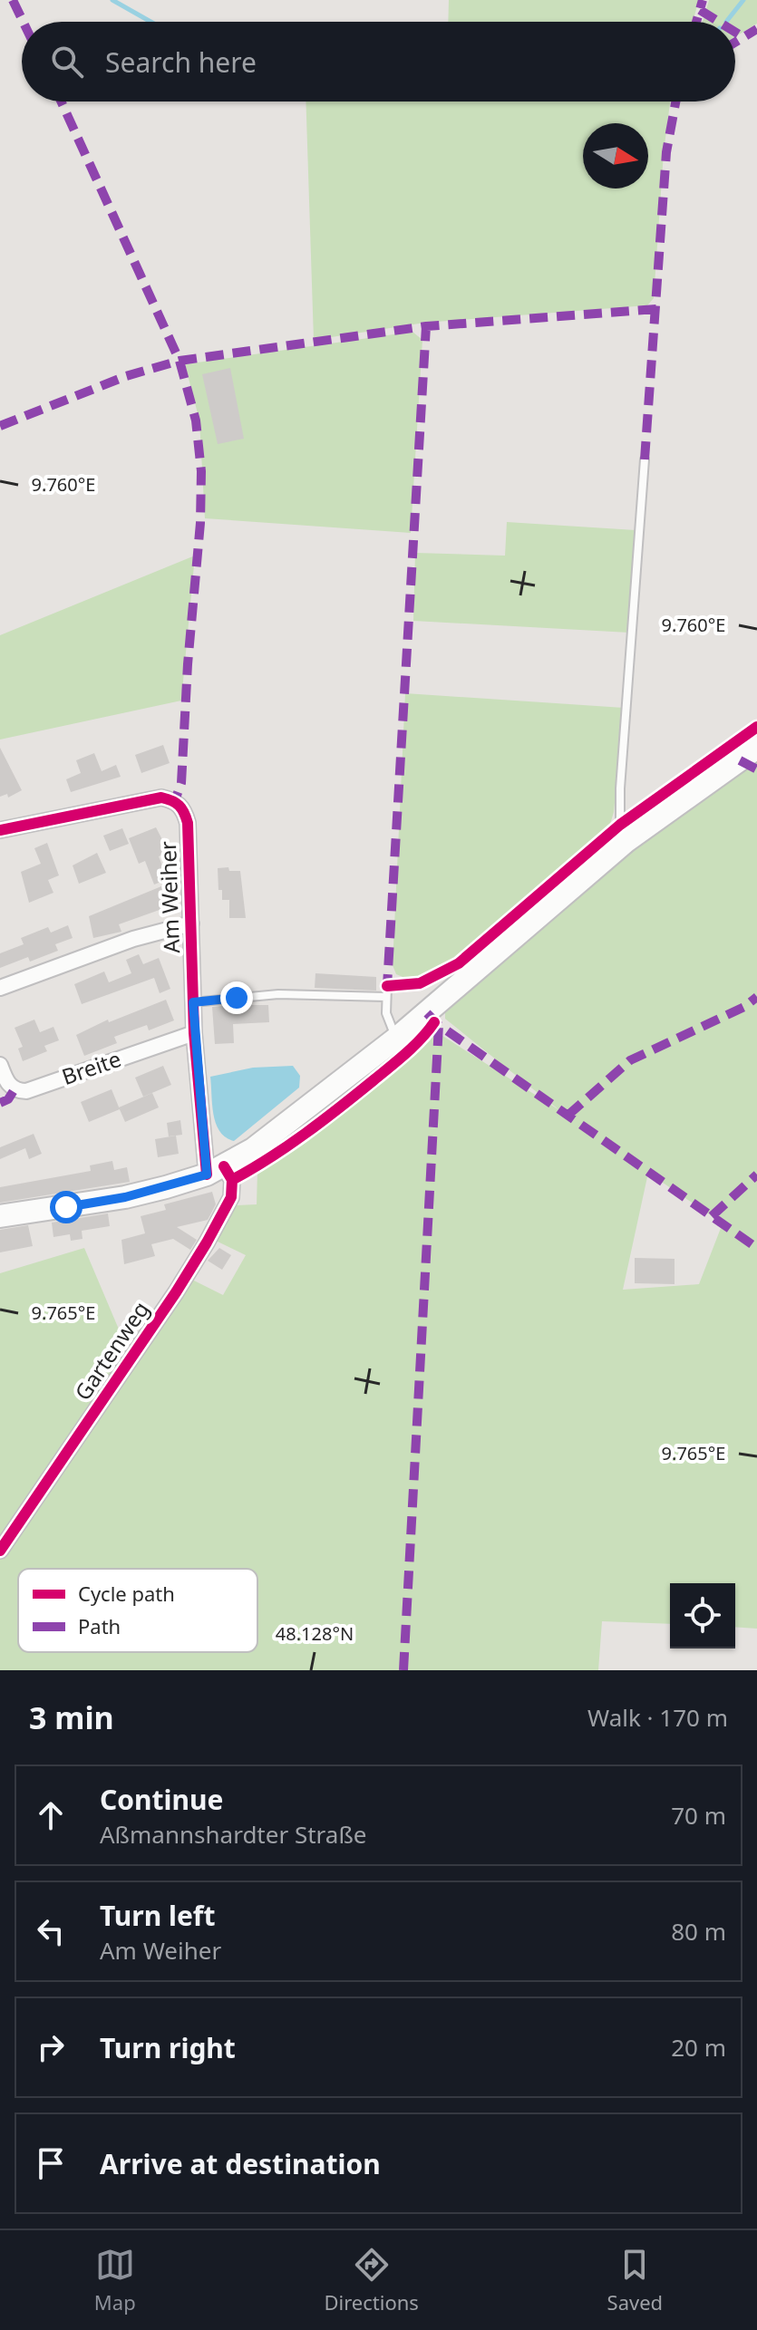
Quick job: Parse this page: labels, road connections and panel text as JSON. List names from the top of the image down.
{
  "streets": {
    "street": ["Am Weiher", "Breite", "Gartenweg"]
  },
  "crossings": [
    ["Am Weiher", "Breite"],
    ["Am Weiher", "Gartenweg"]
  ],
  "legend": ["Cycle path", "Path"],
  "north": "right",
  "page": {
    "search": "Search here",
    "heading": ["3 min", "Walk · 170 m"],
    "list": [
      ["Continue", "Aßmannshardter Straße", "70 m"],
      ["Turn left", "Am Weiher", "80 m"],
      ["Turn right", "20 m"],
      "Arrive at destination"
    ],
    "nav": ["Map", "Directions", "Saved"]
  },
  "coordinates": ["9.760°E", "9.765°E", "48.128°N"]
}
